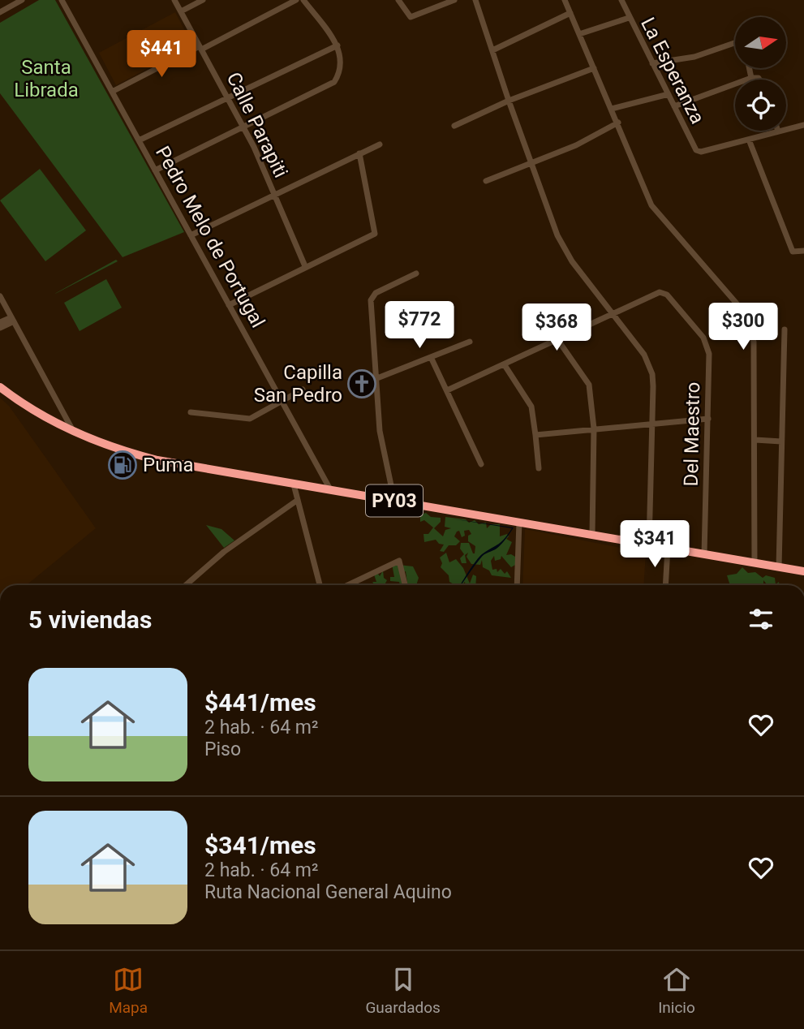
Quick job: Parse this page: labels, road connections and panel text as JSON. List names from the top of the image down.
{
  "streets": {
    "highway": ["PY03"],
    "street": [
      "La Esperanza",
      "Calle Parapiti",
      "Pedro Melo de Portugal",
      "Del Maestro"
    ]
  },
  "crossings": [
    ["Pedro Melo de Portugal", "PY03"],
    ["Del Maestro", "PY03"]
  ],
  "parks": ["Santa Librada"],
  "places": {
    "church": ["Capilla San Pedro"],
    "fuel station": ["Puma"]
  },
  "north": "right",
  "page": {
    "price": [
      "$441",
      "$772",
      "$300",
      "$368",
      "$341"
    ],
    "heading": "5 viviendas",
    "list": [
      {
        "name": "$441/mes",
        "note": "2 hab. · 64 m² · Piso"
      },
      {
        "name": "$341/mes",
        "note": "2 hab. · 64 m² · Ruta Nacional General Aquino"
      }
    ],
    "tabs": ["Mapa", "Guardados", "Inicio"]
  }
}
